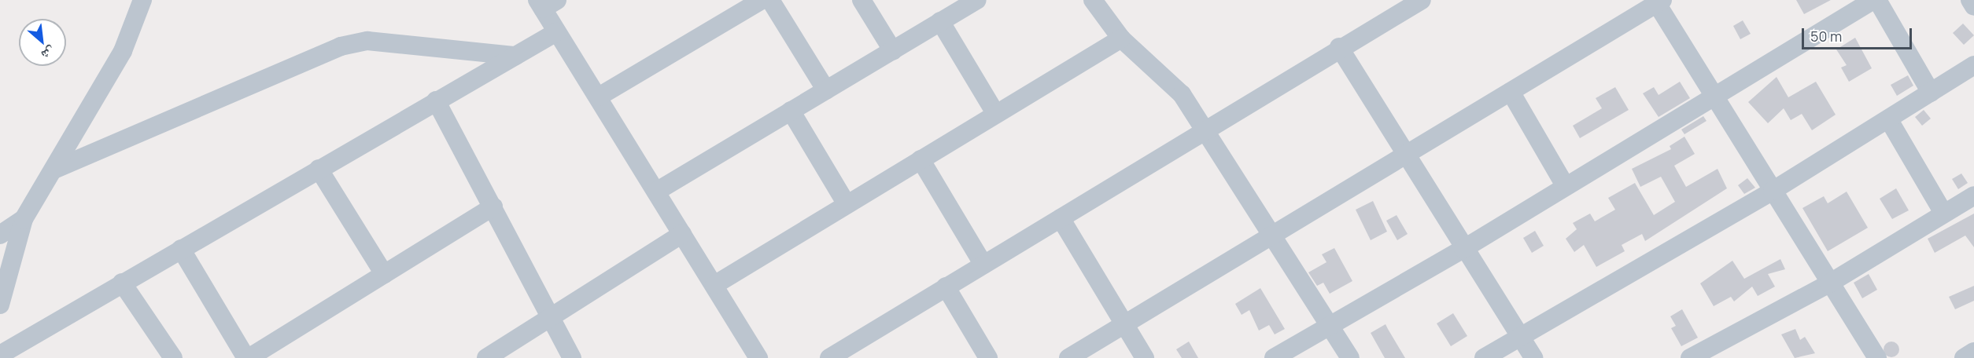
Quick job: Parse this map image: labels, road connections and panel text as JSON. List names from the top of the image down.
{
  "scale_bar": "50 m",
  "north": "bottom right"
}
